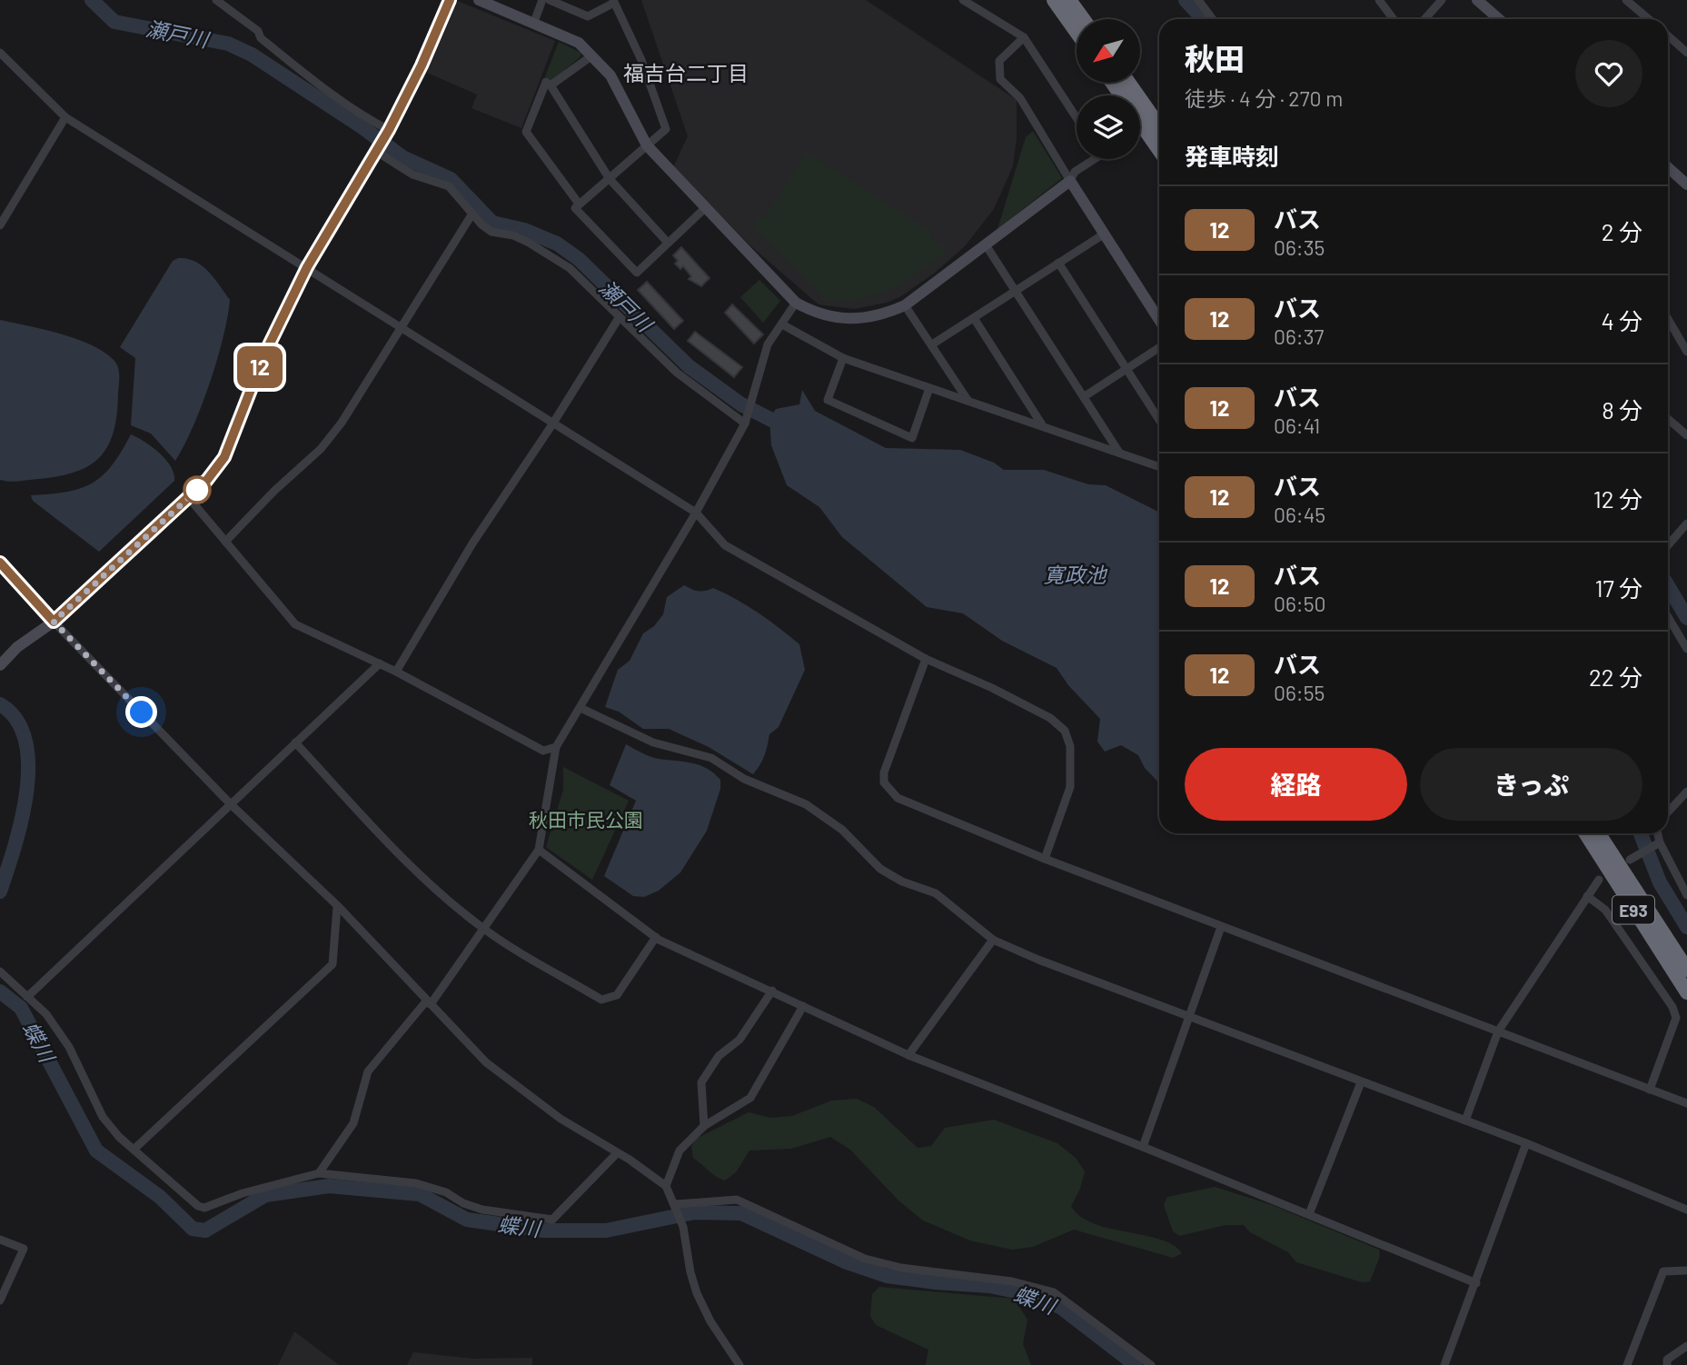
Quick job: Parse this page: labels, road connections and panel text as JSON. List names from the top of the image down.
{
  "streets": {
    "highway": ["E93"]
  },
  "districts": ["福吉台二丁目"],
  "water": ["瀬戸川", "寛政池", "蝶川"],
  "parks": ["秋田市民公園"],
  "lines": ["bus line 12"],
  "north": "bottom left",
  "page": {
    "on_map": "12",
    "heading": [
      ["秋田", "徒歩 · 4 分 · 270 m"],
      "発車時刻"
    ],
    "list": [
      {
        "mark": "12",
        "name": "バス",
        "note": "06:35",
        "value": "2 分"
      },
      {
        "mark": "12",
        "name": "バス",
        "note": "06:37",
        "value": "4 分"
      },
      {
        "mark": "12",
        "name": "バス",
        "note": "06:41",
        "value": "8 分"
      },
      {
        "mark": "12",
        "name": "バス",
        "note": "06:45",
        "value": "12 分"
      },
      {
        "mark": "12",
        "name": "バス",
        "note": "06:50",
        "value": "17 分"
      },
      {
        "mark": "12",
        "name": "バス",
        "note": "06:55",
        "value": "22 分"
      }
    ],
    "buttons": ["経路", "きっぷ"]
  }
}
